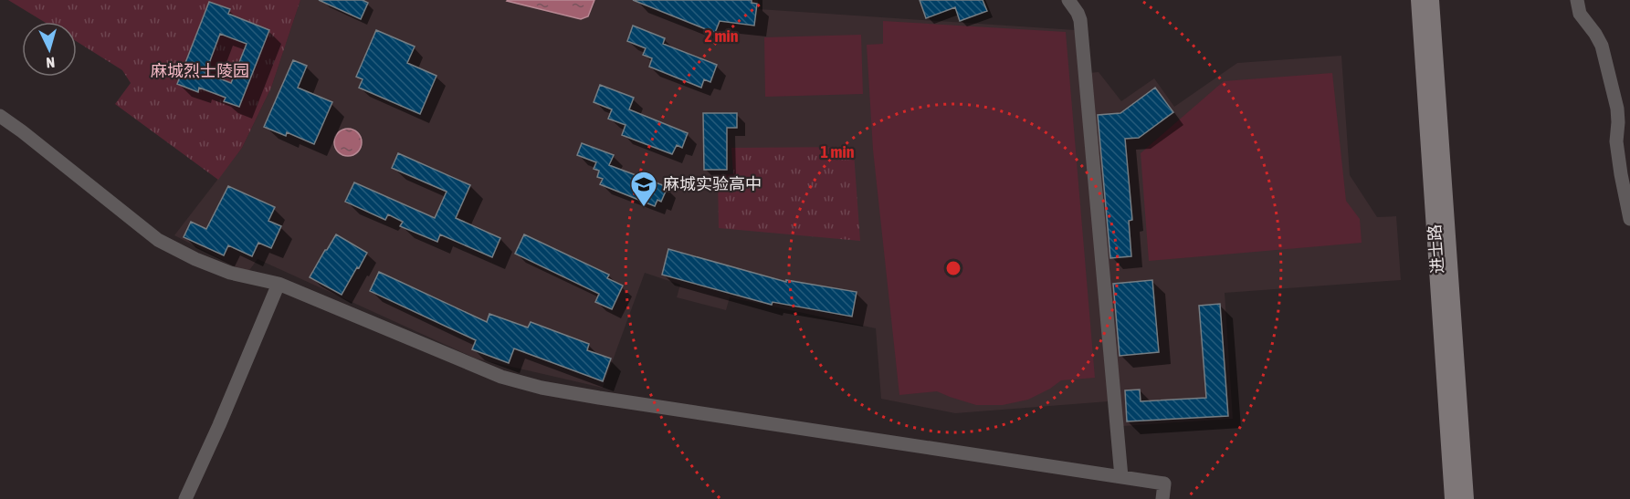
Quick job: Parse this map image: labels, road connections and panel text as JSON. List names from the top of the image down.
{
  "streets": {
    "main road": ["进士路"]
  },
  "parks": ["麻城烈士陵园"],
  "places": {
    "school or university": ["麻城实验高中"]
  },
  "north": "bottom",
  "rings": ["2 min", "1 min"]
}
